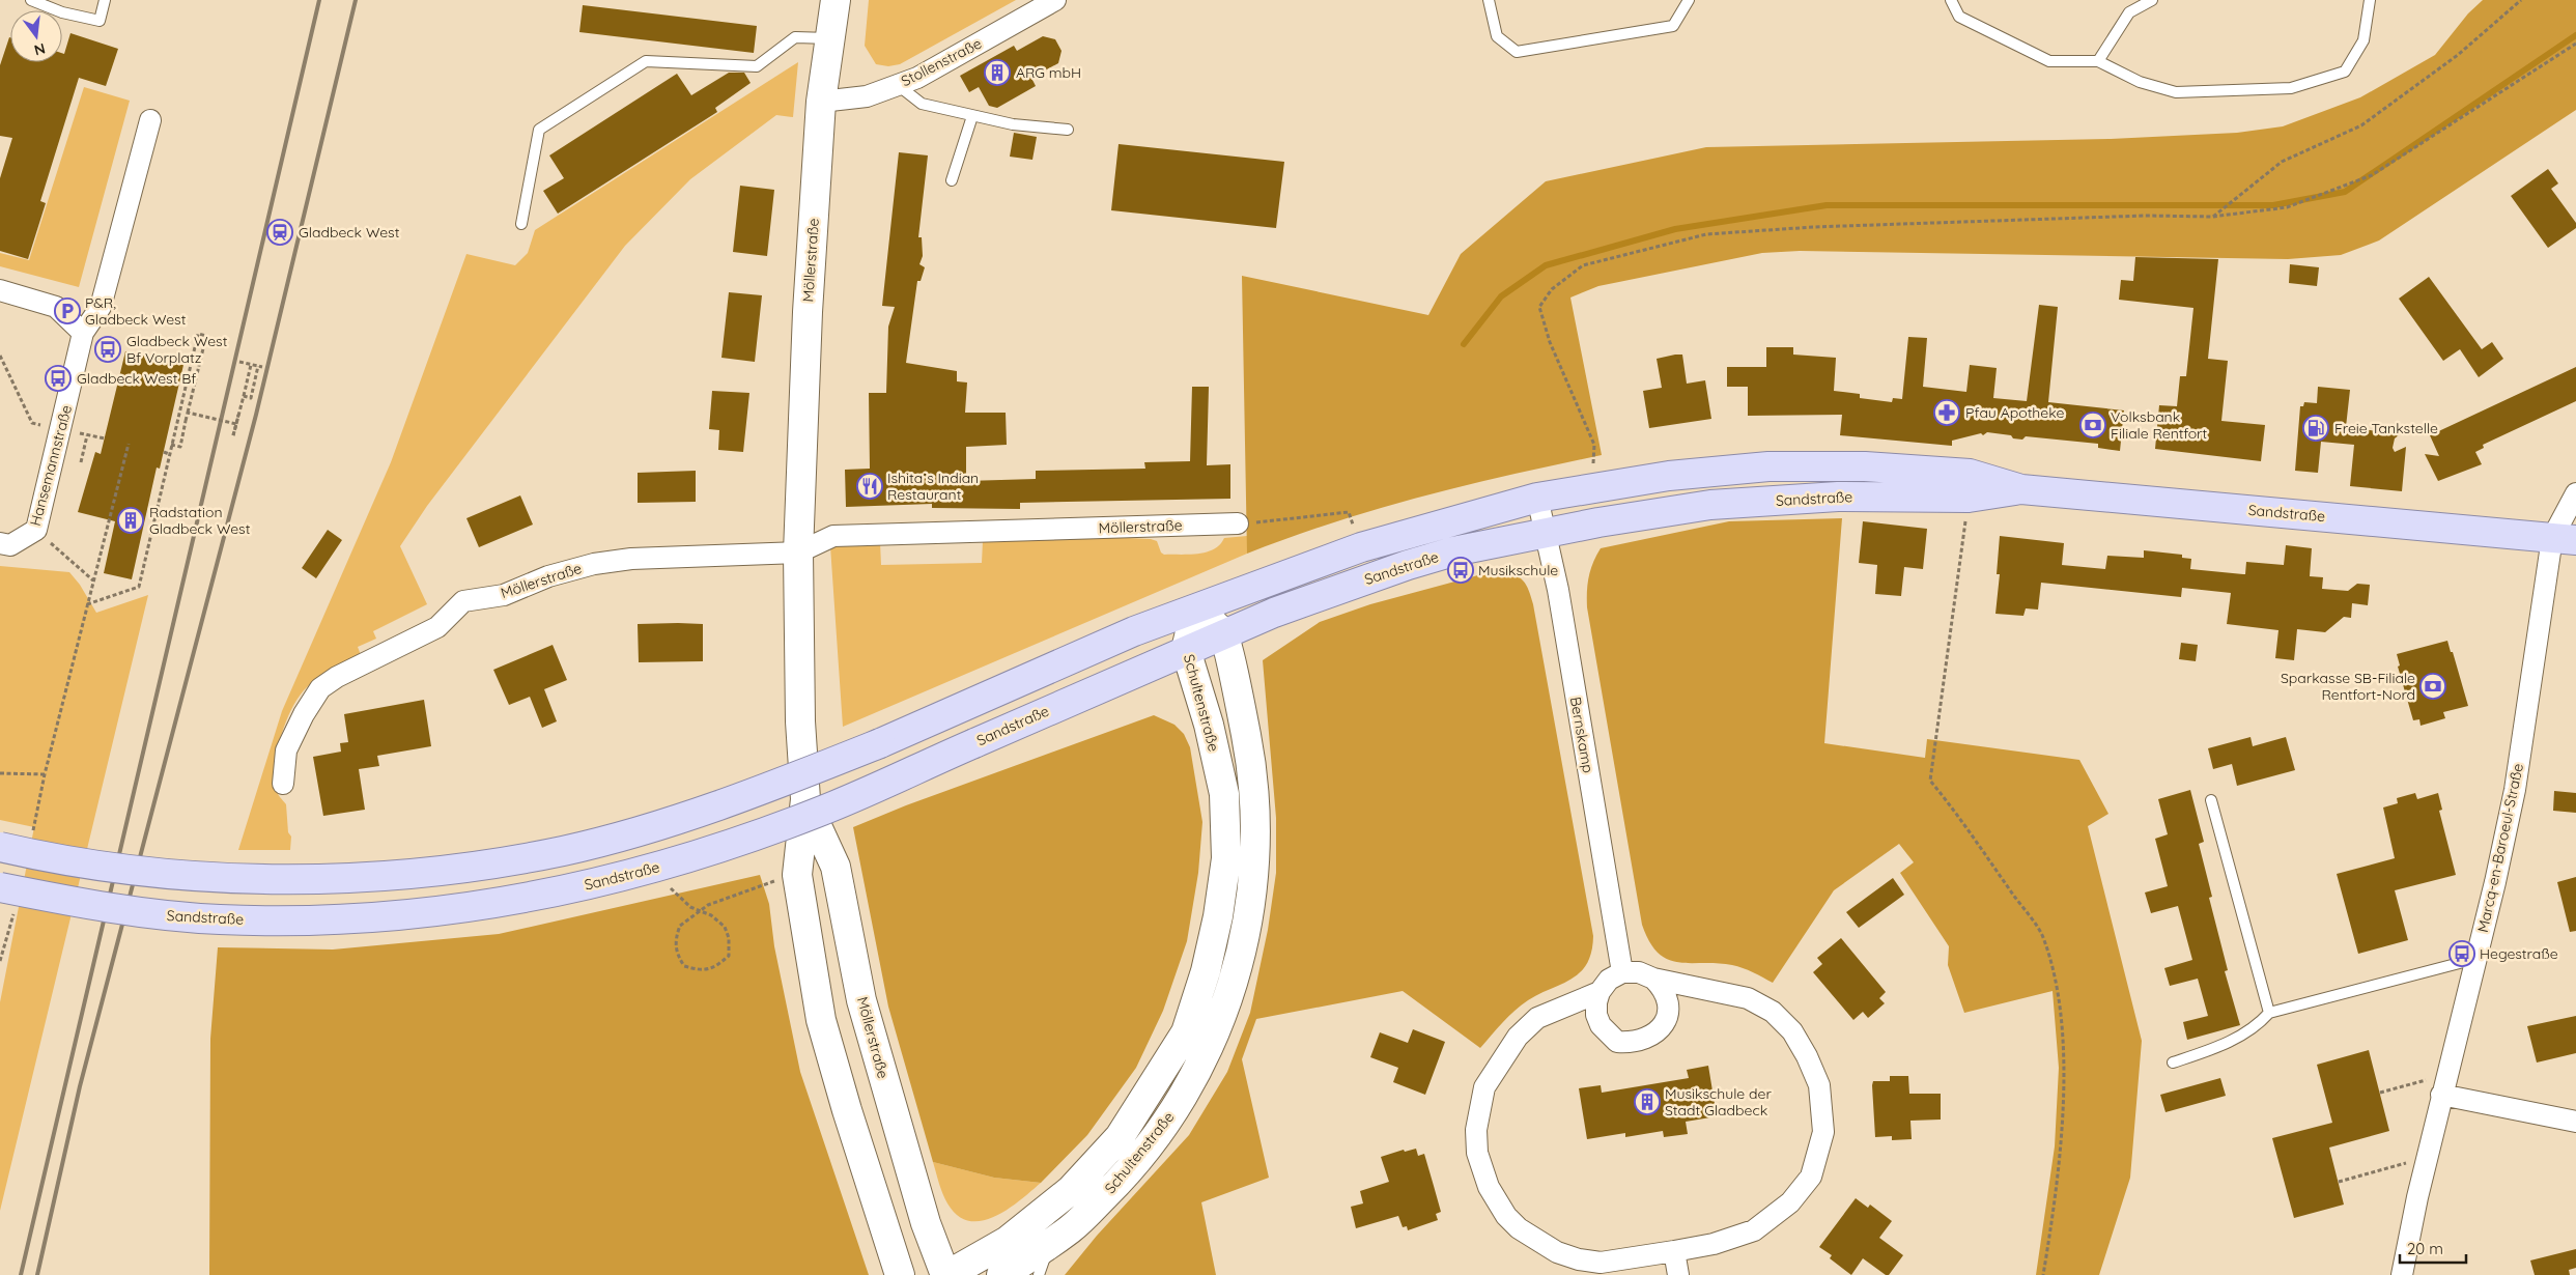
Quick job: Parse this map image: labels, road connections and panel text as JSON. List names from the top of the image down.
{
  "streets": {
    "main road": ["Sandstraße"],
    "street": [
      "Stollenstraße",
      "Möllerstraße",
      "Hansemannstraße",
      "Schultenstraße",
      "Bernskamp",
      "Marcq-en-Baroeul-Straße"
    ]
  },
  "crossings": [
    ["Stollenstraße", "Möllerstraße"],
    ["Möllerstraße", "Schultenstraße"],
    ["Sandstraße", "Schultenstraße"],
    ["Sandstraße", "Bernskamp"],
    ["Sandstraße", "Marcq-en-Baroeul-Straße"]
  ],
  "places": {
    "building": ["ARG mbH", "Radstation Gladbeck West", "Musikschule der Stadt Gladbeck"],
    "station": ["Gladbeck West"],
    "parking": ["P&R, Gladbeck West"],
    "bus stop": [
      "Gladbeck West Bf Vorplatz",
      "Gladbeck West Bf",
      "Musikschule",
      "Hegestraße"
    ],
    "pharmacy": ["Pfau Apotheke"],
    "bank": ["Volksbank Filiale Rentfort", "Sparkasse SB-Filiale Rentfort-Nord"],
    "fuel station": ["Freie Tankstelle"],
    "restaurant": ["Ishita´s Indian Restaurant"]
  },
  "scale_bar": "20 m",
  "north": "bottom"
}
